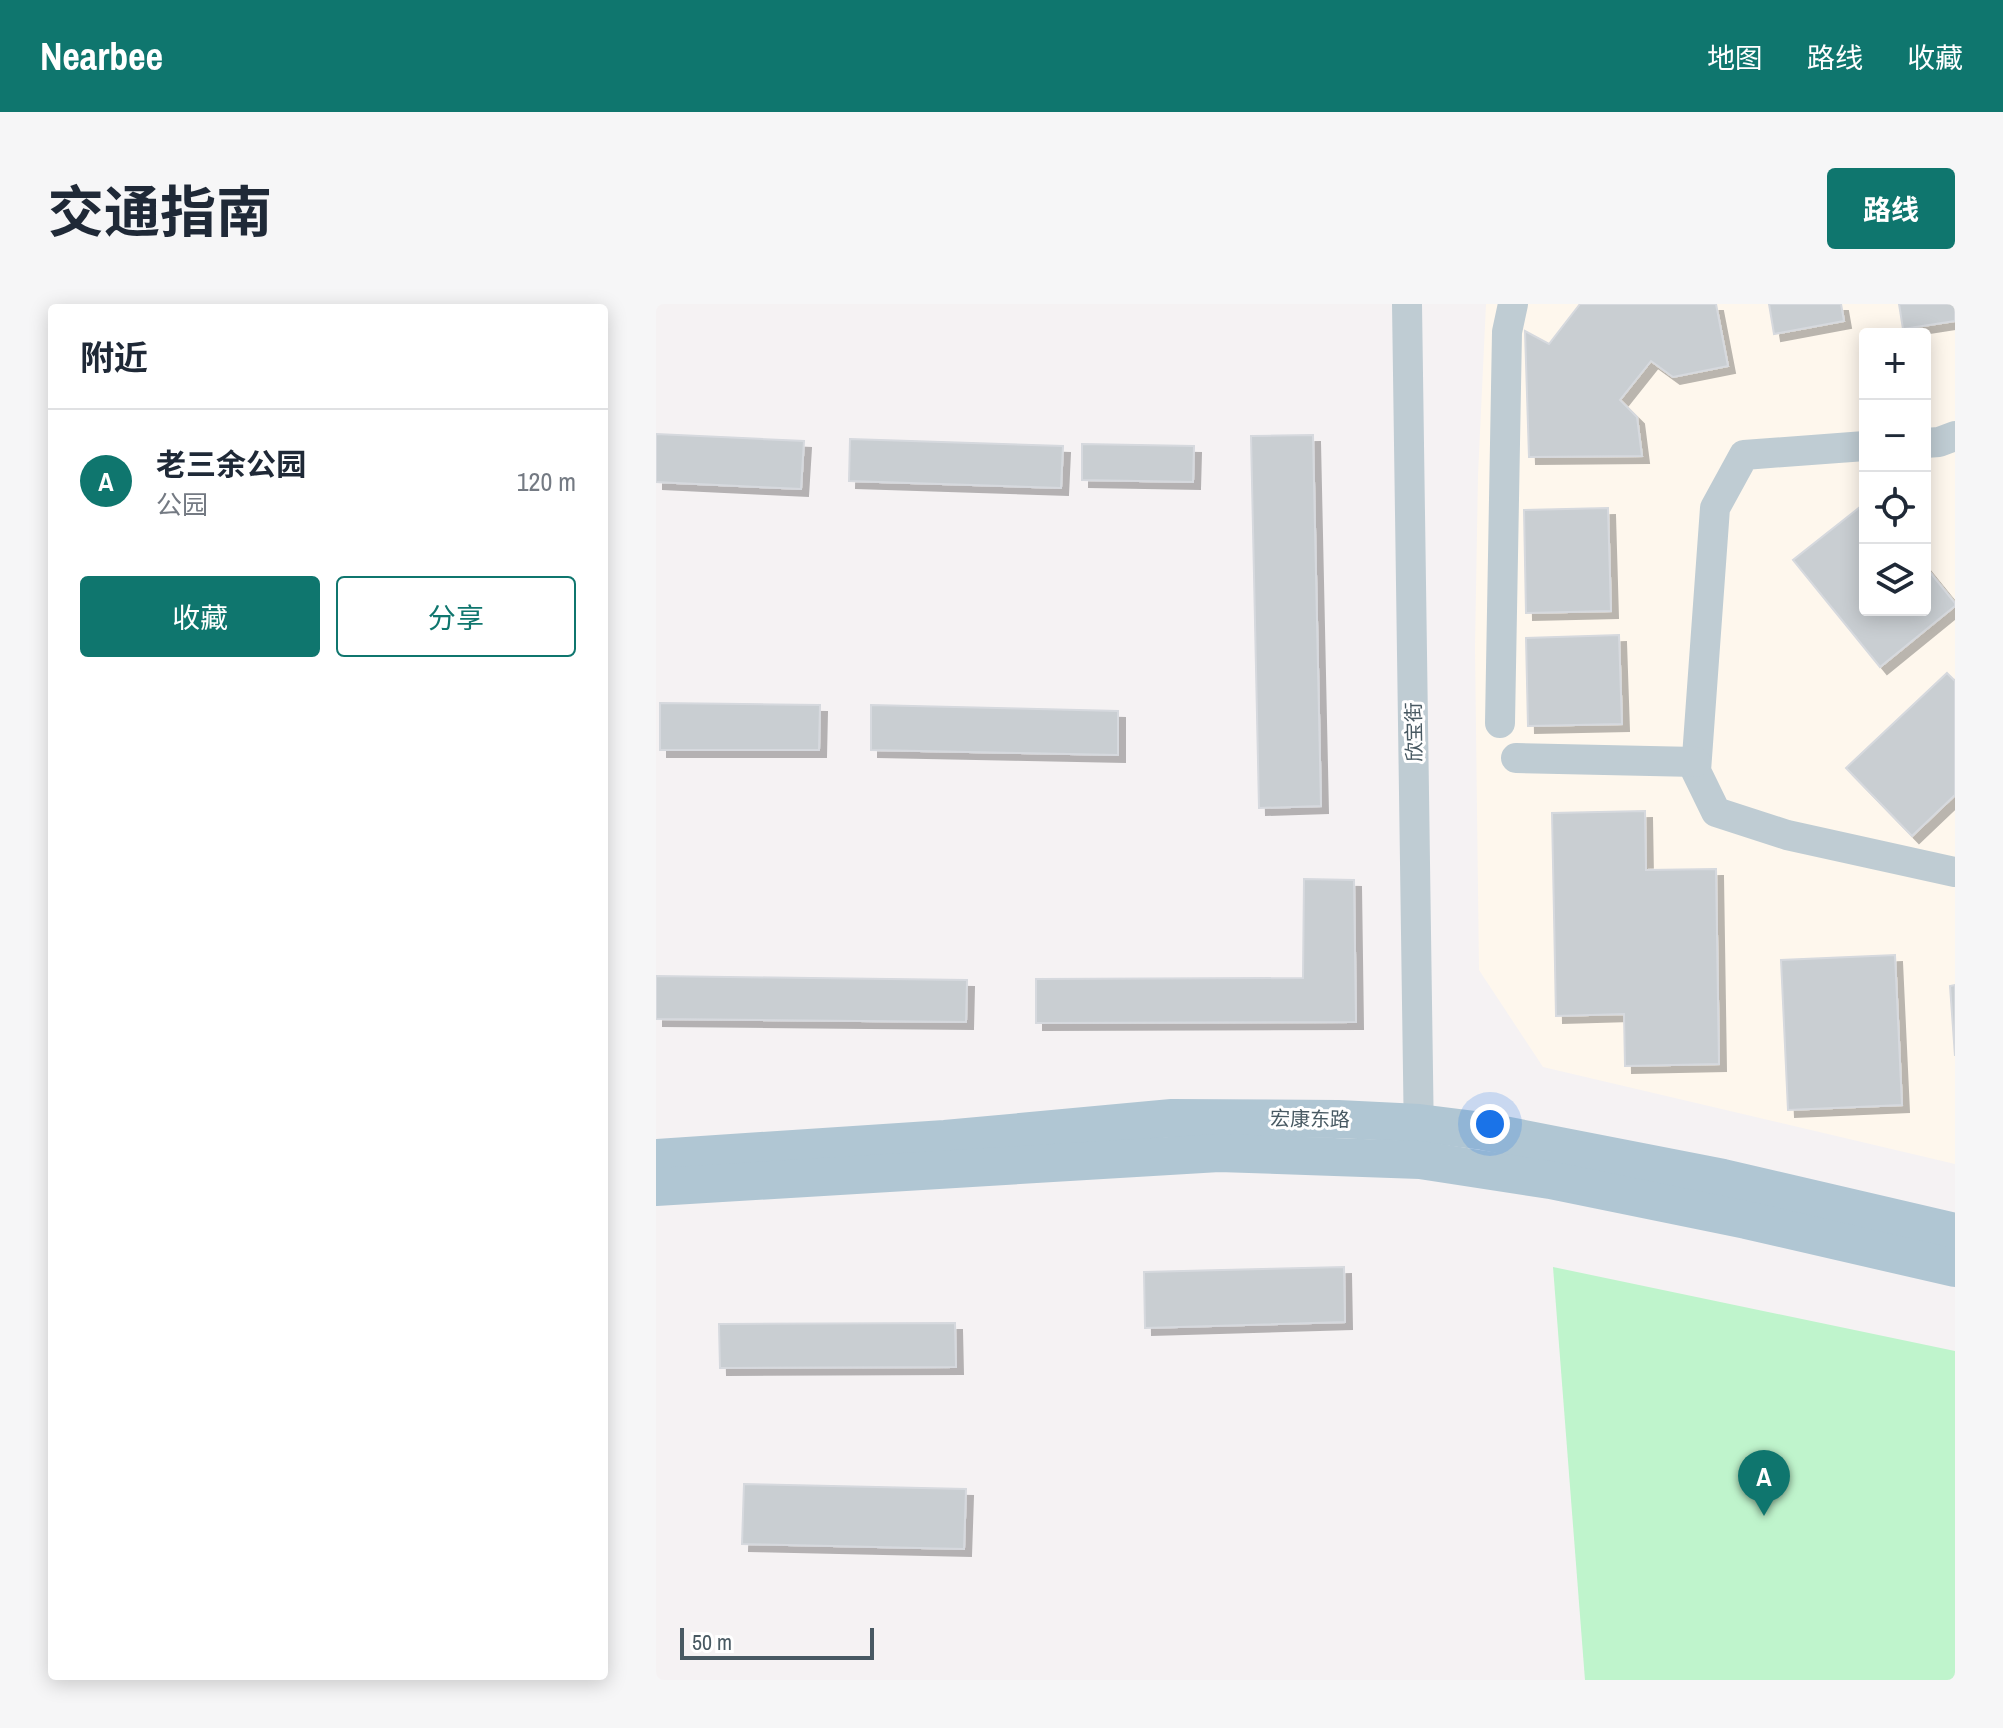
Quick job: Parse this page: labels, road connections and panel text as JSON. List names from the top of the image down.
{
  "streets": {
    "main road": ["宏康东路"],
    "street": ["欣宝街"]
  },
  "crossings": [
    ["欣宝街", "宏康东路"]
  ],
  "scale_bar": "50 m",
  "page": {
    "header": "Nearbee",
    "nav": ["地图", "路线", "收藏"],
    "title": "交通指南",
    "buttons": [
      "路线",
      ["收藏", "分享"]
    ],
    "heading": "附近",
    "map_buttons": ["+", "−"],
    "list": [
      {
        "mark": "A",
        "name": "老三余公园",
        "note": "公园",
        "value": "120 m"
      }
    ],
    "pins": "A",
    "scale": "50 m"
  }
}
